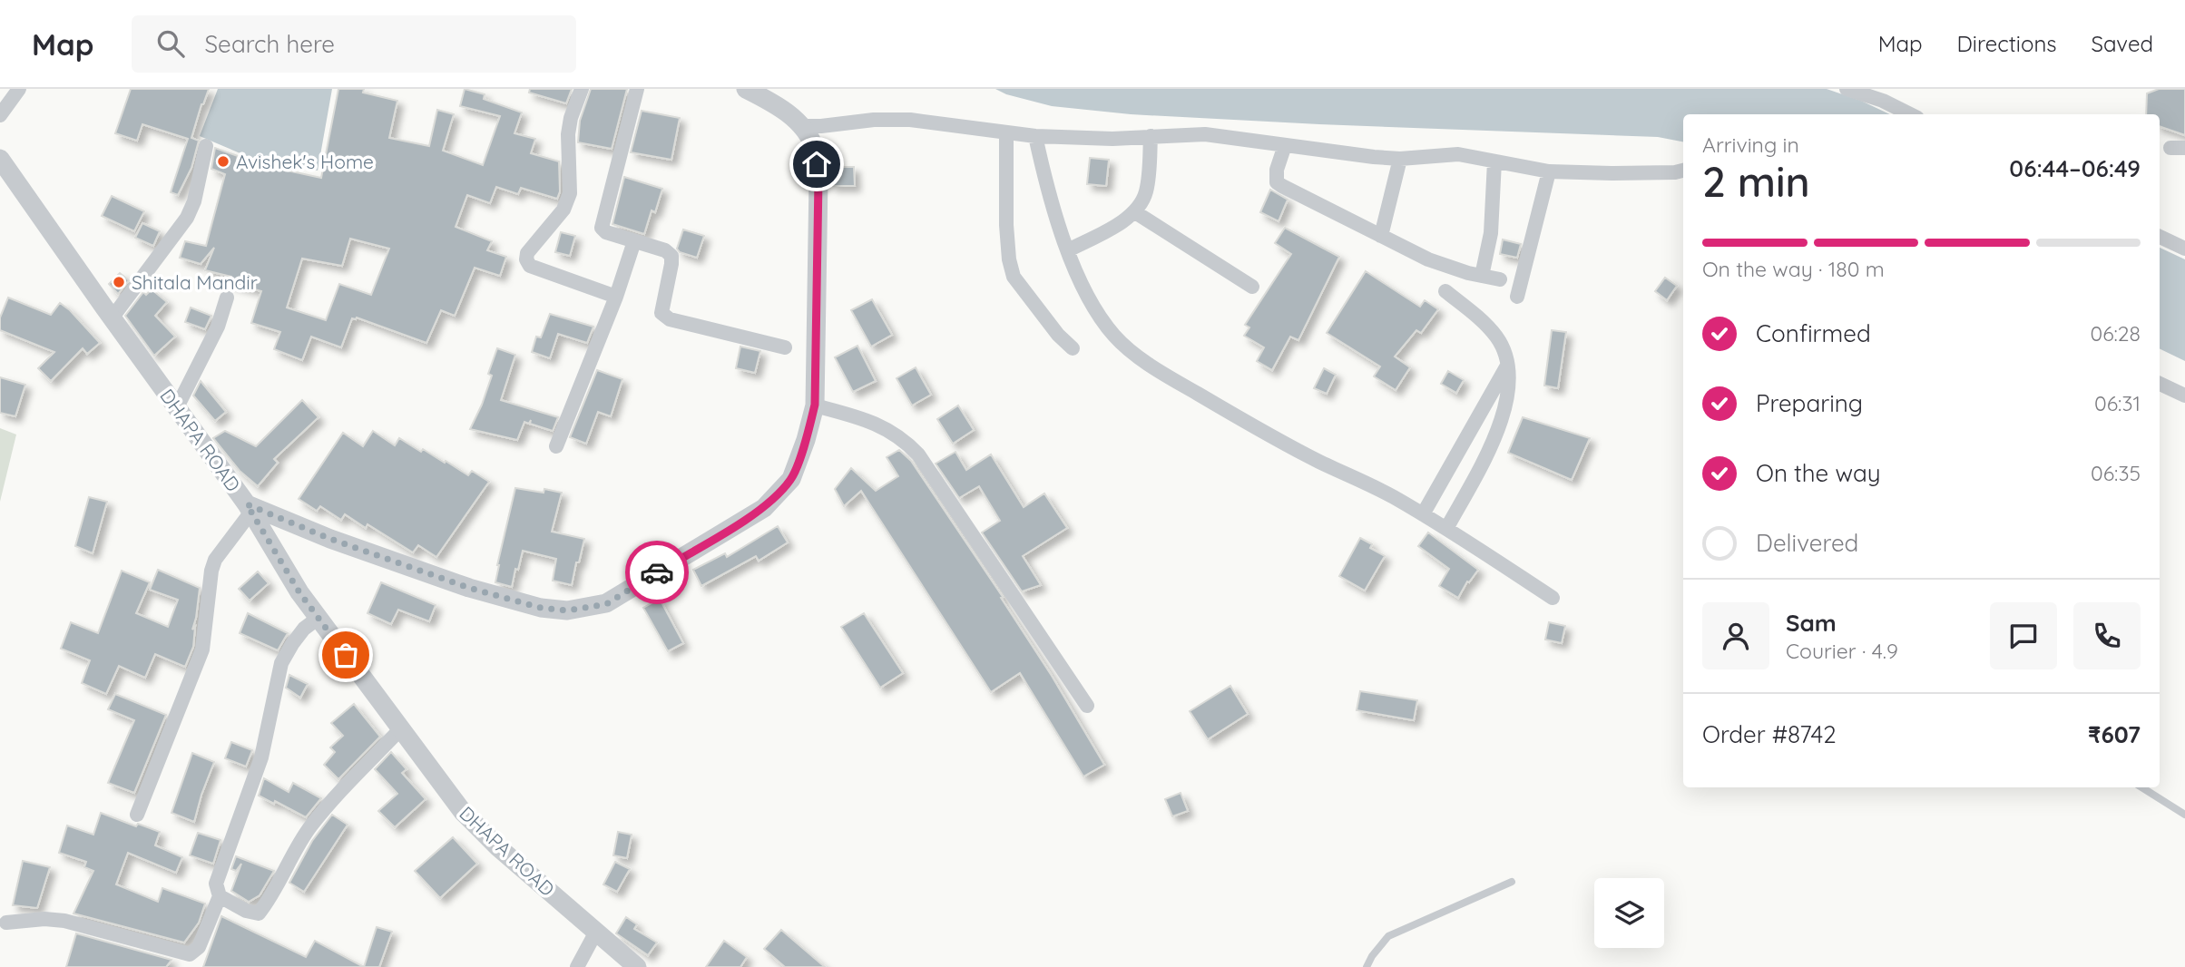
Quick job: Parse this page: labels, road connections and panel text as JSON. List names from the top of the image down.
{
  "streets": {
    "street": ["DHAPA ROAD"]
  },
  "places": ["Avishek's Home", "Shitala Mandir"],
  "page": {
    "header": "Map",
    "search": "Search here",
    "nav": ["Map", "Directions", "Saved"],
    "heading": ["2 min", "Arriving in", "06:44–06:49"],
    "panel": [
      "Sam",
      "Courier · 4.9",
      "Order #8742",
      "₹607"
    ],
    "bar": "On the way · 180 m",
    "list": [
      ["Confirmed", "06:28"],
      ["Preparing", "06:31"],
      ["On the way", "06:35"],
      "Delivered"
    ]
  }
}
